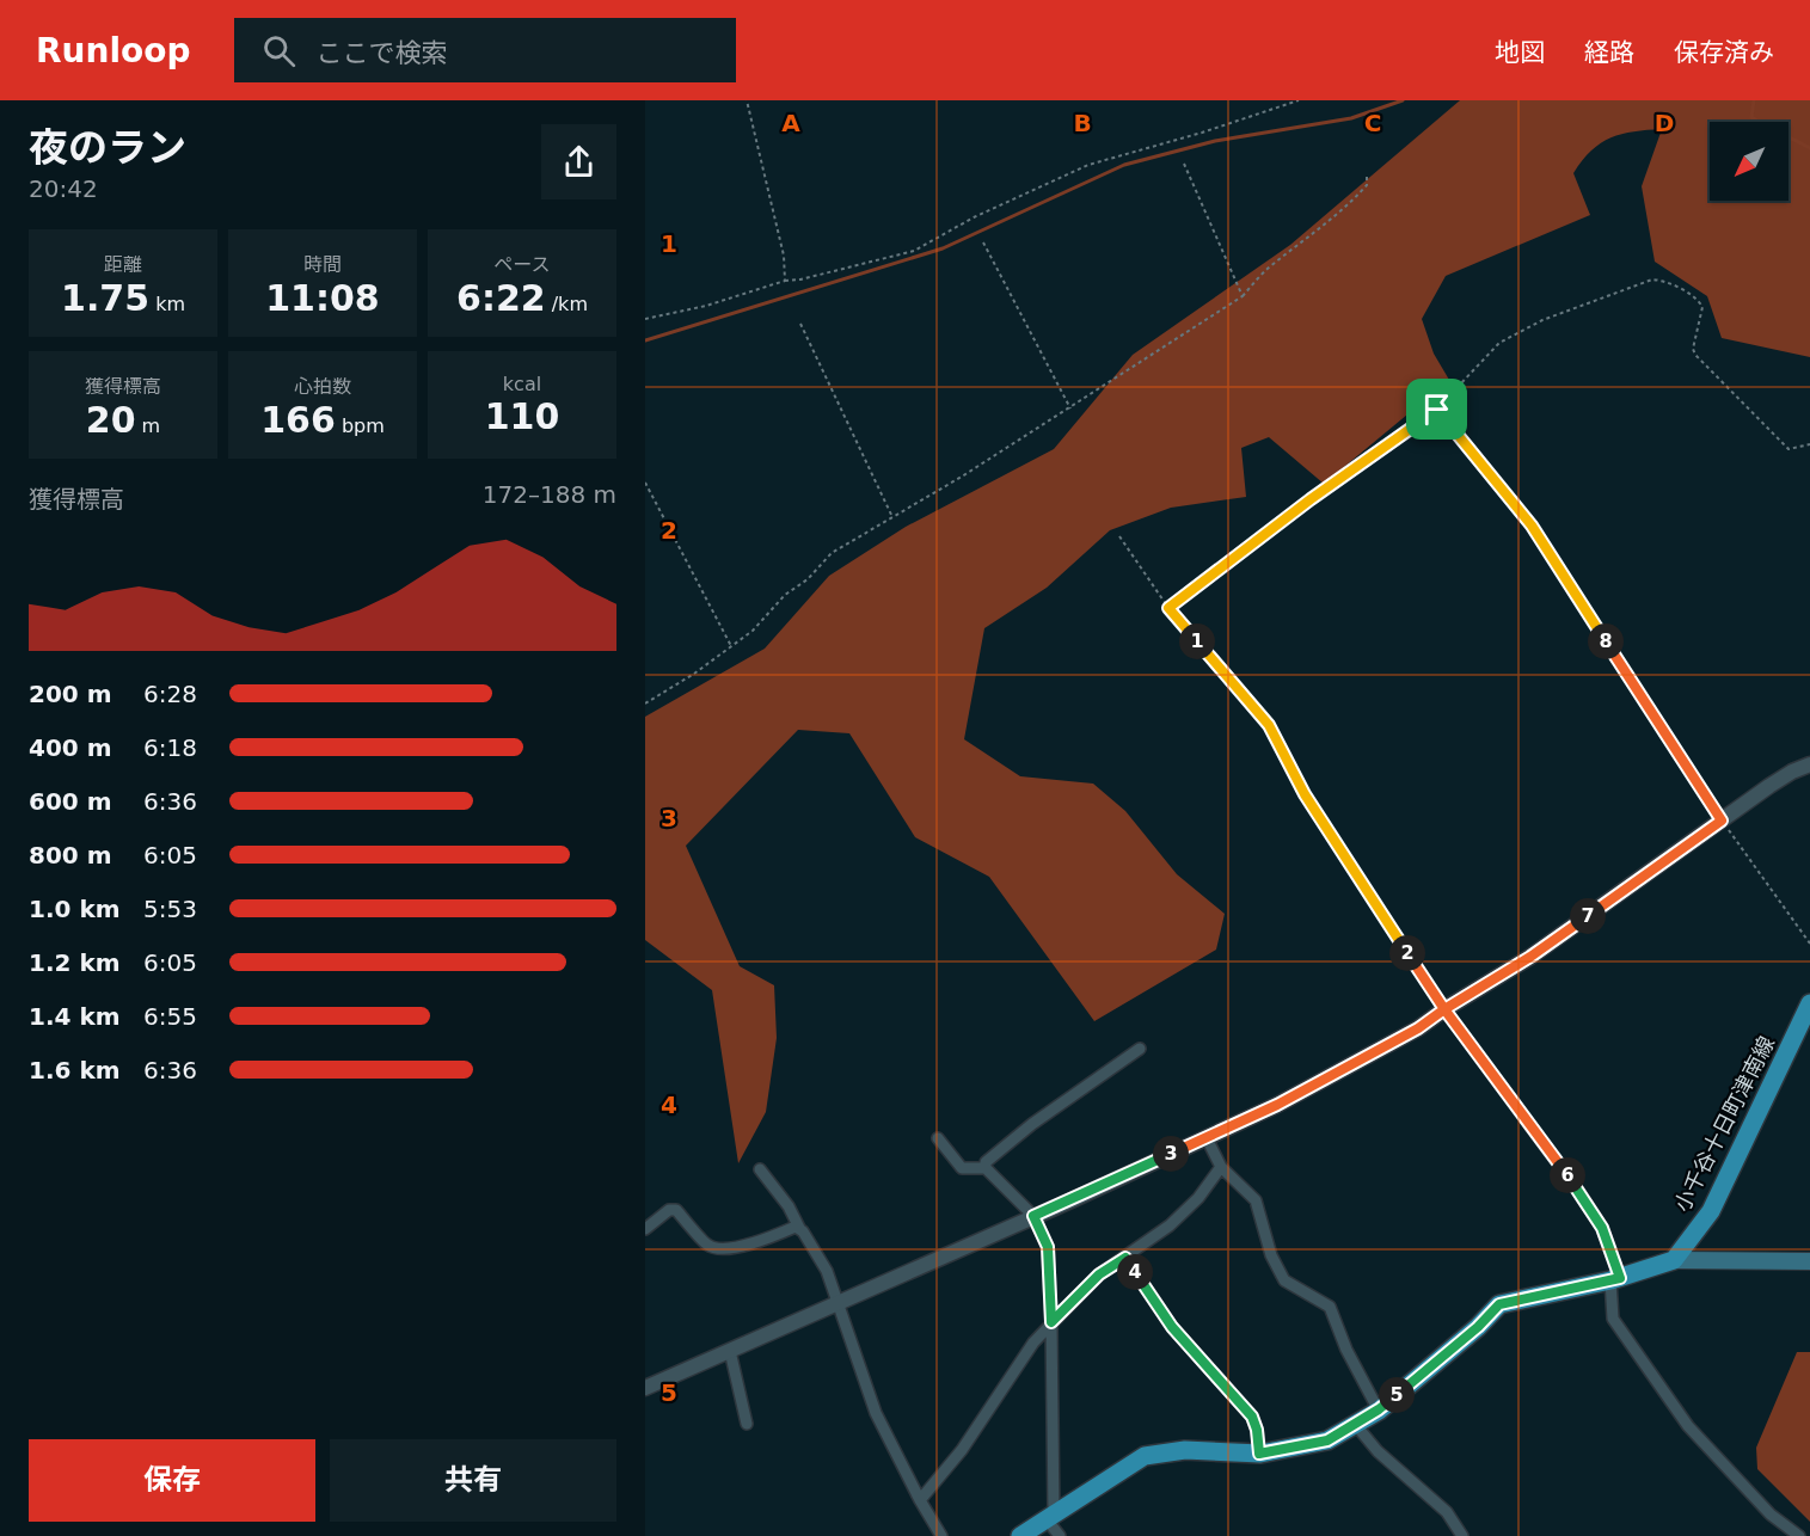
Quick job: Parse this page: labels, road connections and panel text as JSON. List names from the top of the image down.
{
  "streets": {
    "main road": ["小千谷十日町津南線"]
  },
  "north": "bottom left",
  "page": {
    "header": "Runloop",
    "search": "ここで検索",
    "nav": ["地図", "経路", "保存済み"],
    "heading": ["夜のラン", "20:42"],
    "stats": [
      ["距離", "1.75 km"],
      ["時間", "11:08"],
      ["ペース", "6:22 /km"],
      ["獲得標高", "20 m"],
      ["心拍数", "166 bpm"],
      ["kcal", "110"]
    ],
    "chart": ["獲得標高", "172–188 m"],
    "pins": [
      "1",
      "8",
      "7",
      "2",
      "3",
      "6",
      "4",
      "5"
    ],
    "list": [
      {
        "name": "200 m",
        "note": "6:28"
      },
      {
        "name": "400 m",
        "note": "6:18"
      },
      {
        "name": "600 m",
        "note": "6:36"
      },
      {
        "name": "800 m",
        "note": "6:05"
      },
      {
        "name": "1.0 km",
        "note": "5:53"
      },
      {
        "name": "1.2 km",
        "note": "6:05"
      },
      {
        "name": "1.4 km",
        "note": "6:55"
      },
      {
        "name": "1.6 km",
        "note": "6:36"
      }
    ],
    "buttons": ["保存", "共有"]
  },
  "grid": {
    "columns": [
      "A",
      "B",
      "C",
      "D"
    ],
    "rows": [
      "1",
      "2",
      "3",
      "4",
      "5"
    ]
  }
}
